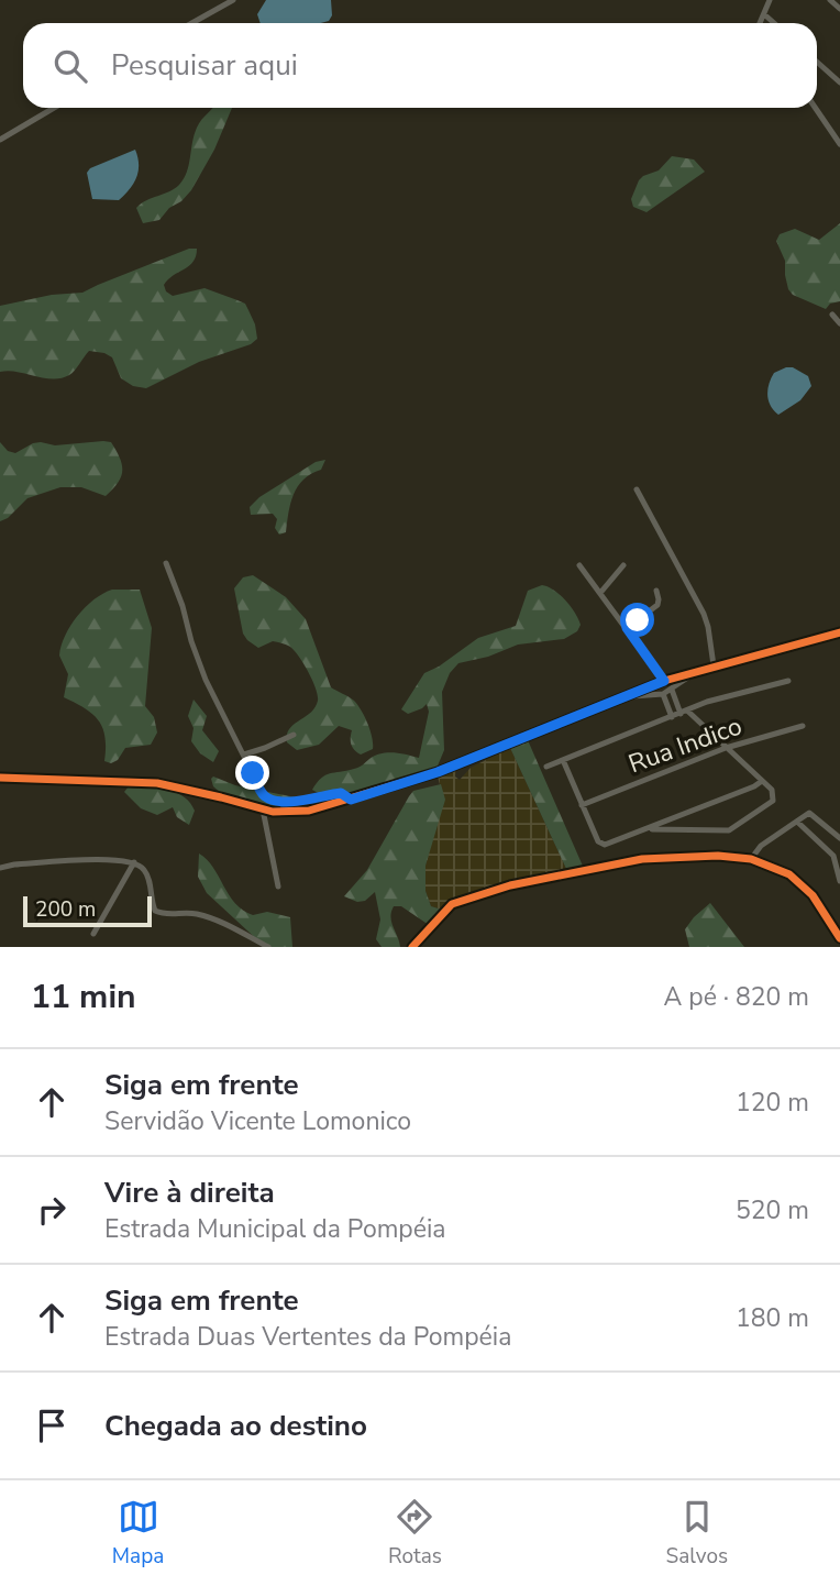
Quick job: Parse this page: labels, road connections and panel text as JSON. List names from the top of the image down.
{
  "streets": {
    "street": ["Rua Indico"]
  },
  "scale_bar": "200 m",
  "page": {
    "search": "Pesquisar aqui",
    "scale": "200 m",
    "heading": ["11 min", "A pé · 820 m"],
    "list": [
      ["Siga em frente", "Servidão Vicente Lomonico", "120 m"],
      ["Vire à direita", "Estrada Municipal da Pompéia", "520 m"],
      ["Siga em frente", "Estrada Duas Vertentes da Pompéia", "180 m"],
      "Chegada ao destino"
    ],
    "nav": ["Mapa", "Rotas", "Salvos"]
  }
}
